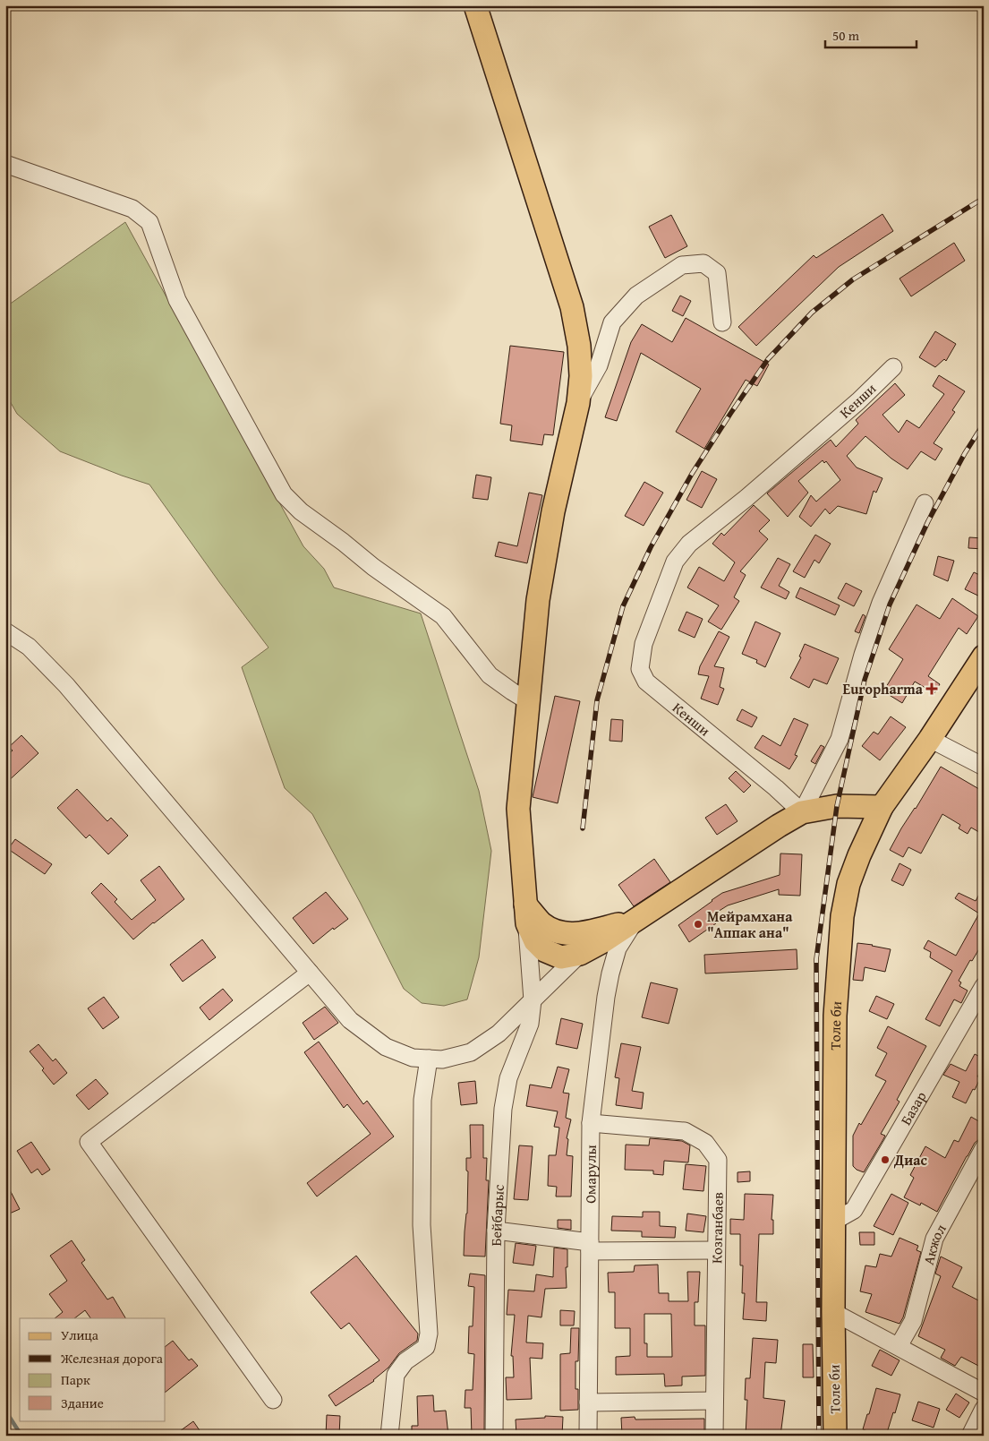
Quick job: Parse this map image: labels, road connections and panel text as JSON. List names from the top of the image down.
{
  "streets": {
    "main road": ["Толе би"],
    "street": [
      "Кенши",
      "Базар",
      "Омарулы",
      "Бейбарыс",
      "Козганбаев",
      "Акжол"
    ]
  },
  "crossings": [
    ["Толе би", "Базар"],
    ["Омарулы", "Козганбаев"]
  ],
  "places": {
    "health": ["Europharma"],
    "other": ["Мейрамхана \"Аппак ана\"", "Диас"]
  },
  "legend": [
    "Улица",
    "Железная дорога",
    "Парк",
    "Здание"
  ],
  "scale_bar": "50 m"
}
